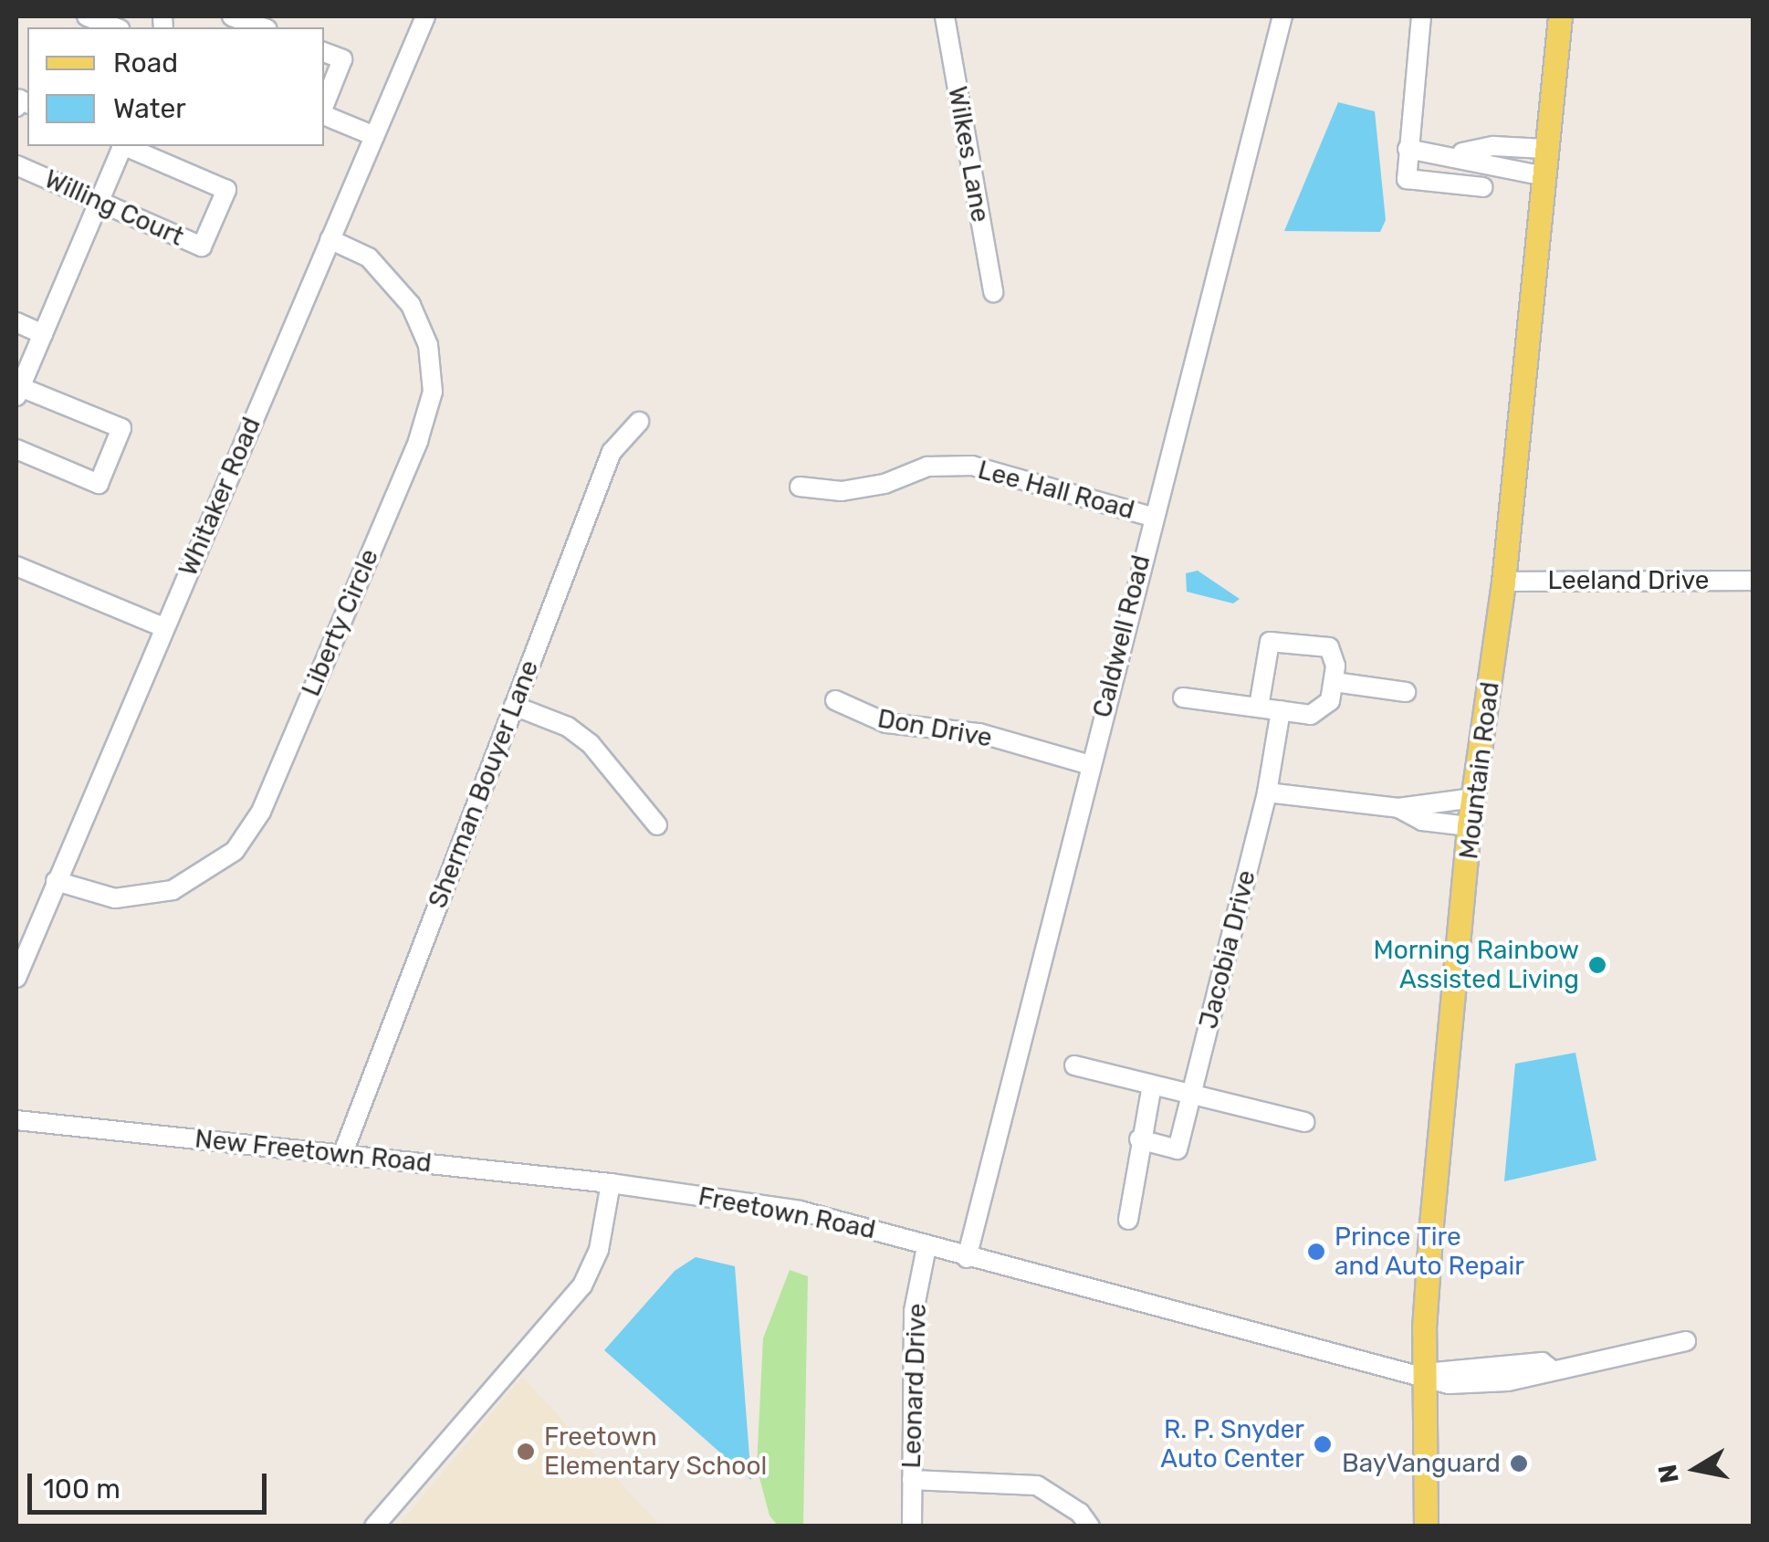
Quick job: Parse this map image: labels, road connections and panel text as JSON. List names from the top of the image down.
{
  "streets": {
    "main road": ["Mountain Road"],
    "street": [
      "Wilkes Lane",
      "Willing Court",
      "Lee Hall Road",
      "Whitaker Road",
      "Leeland Drive",
      "Liberty Circle",
      "Caldwell Road",
      "Don Drive",
      "Sherman Bouyer Lane",
      "Jacobia Drive",
      "New Freetown Road",
      "Freetown Road",
      "Leonard Drive"
    ]
  },
  "crossings": [
    ["Lee Hall Road", "Caldwell Road"],
    ["Whitaker Road", "Liberty Circle"],
    ["Leeland Drive", "Mountain Road"],
    ["Caldwell Road", "Don Drive"],
    ["Caldwell Road", "Freetown Road"],
    ["Mountain Road", "Freetown Road"],
    ["Sherman Bouyer Lane", "New Freetown Road"],
    ["New Freetown Road", "Freetown Road"],
    ["Freetown Road", "Leonard Drive"]
  ],
  "places": [
    "Morning Rainbow Assisted Living",
    "Prince Tire and Auto Repair",
    "R. P. Snyder Auto Center",
    "Freetown Elementary School",
    "BayVanguard"
  ],
  "legend": ["Road", "Water"],
  "scale_bar": "100 m",
  "north": "left"
}
